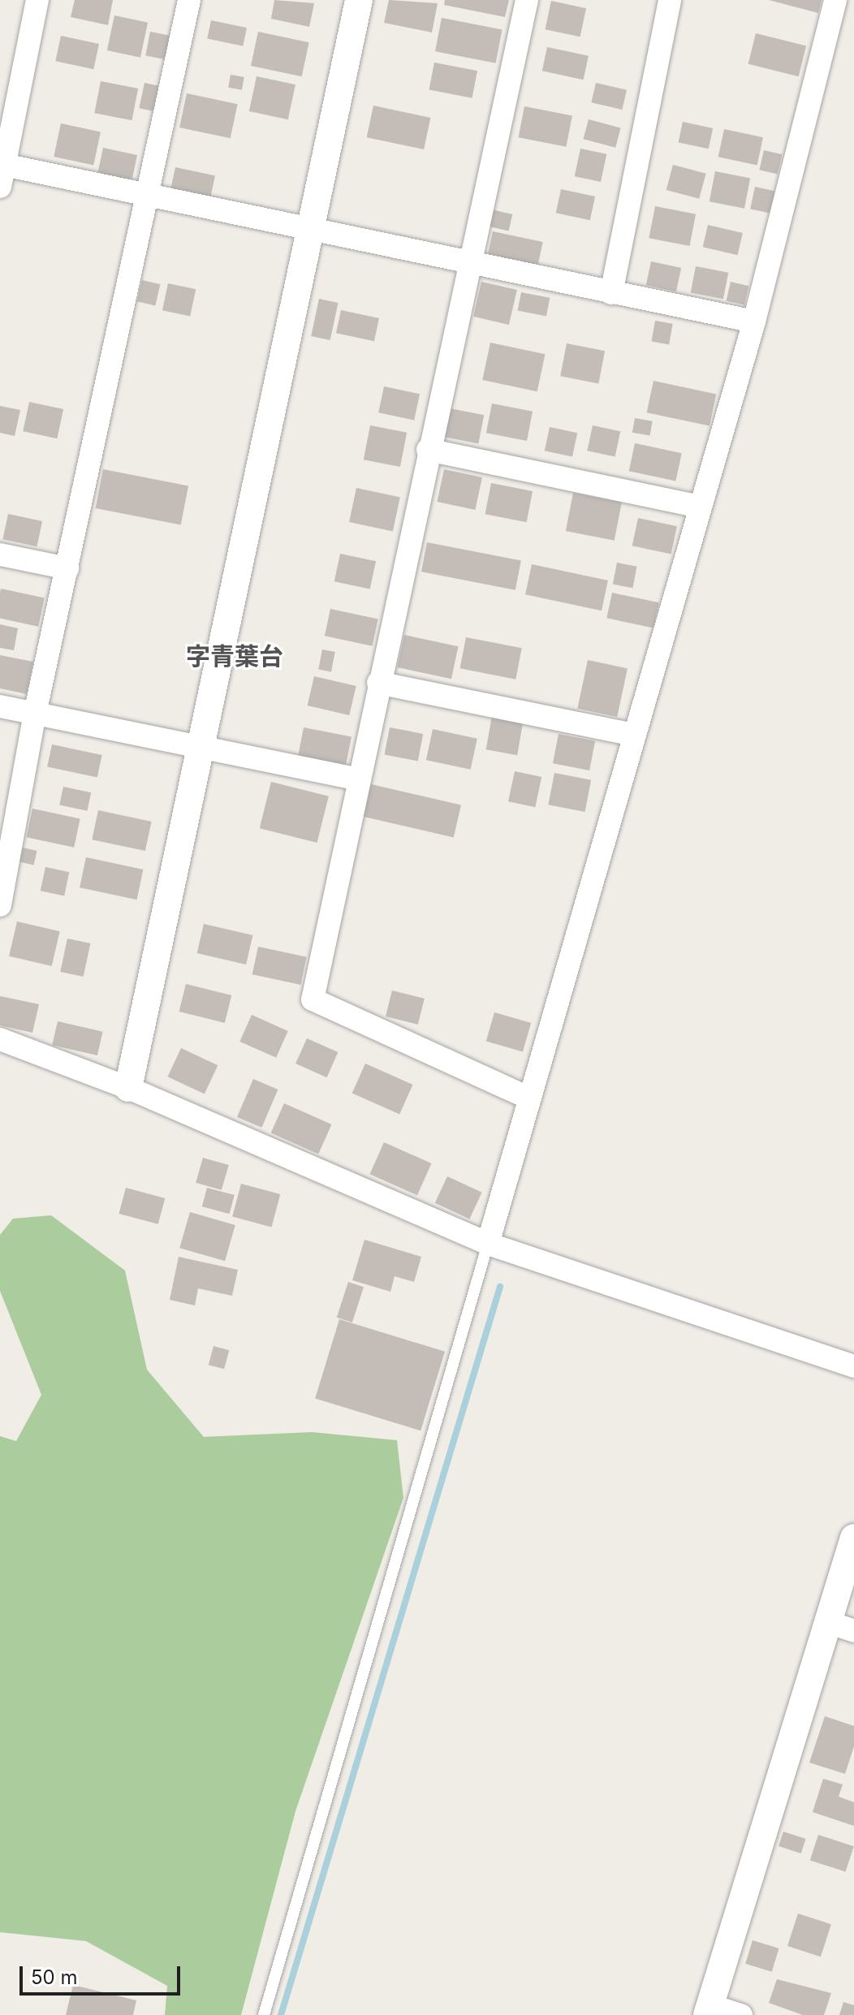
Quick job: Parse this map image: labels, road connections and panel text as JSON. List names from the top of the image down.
{
  "districts": ["字青葉台"],
  "scale_bar": "50 m"
}
